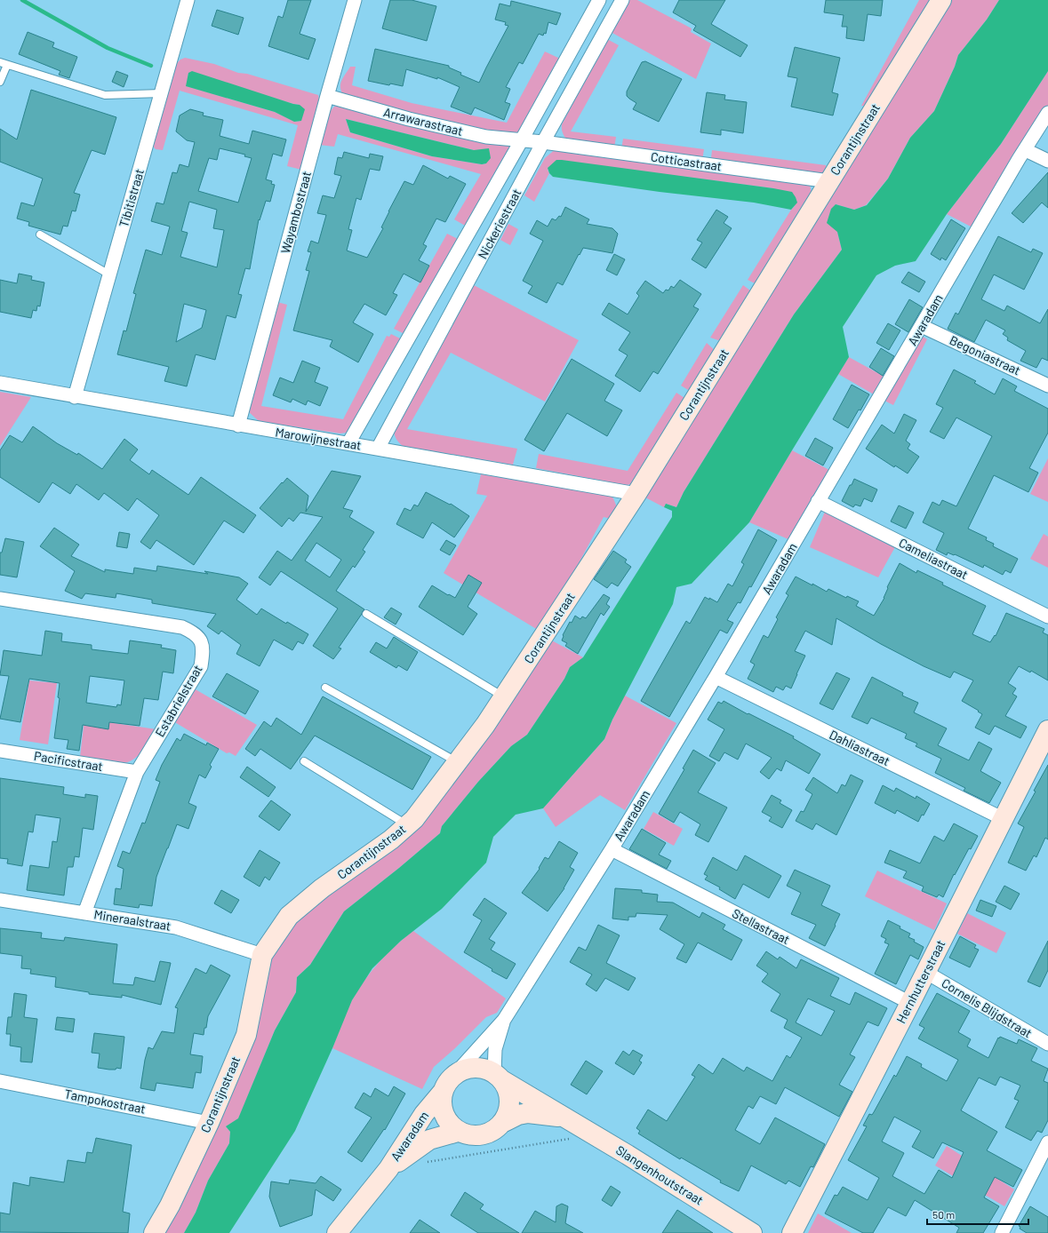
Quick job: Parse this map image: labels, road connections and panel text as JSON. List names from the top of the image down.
{
  "streets": {
    "street": [
      "Arrawarastraat",
      "Corantijnstraat",
      "Cotticastraat",
      "Tibitistraat",
      "Wayambostraat",
      "Nickeriestraat",
      "Awaradam",
      "Begoniastraat",
      "Marowijnestraat",
      "Cameliastraat",
      "Estabrielstraat",
      "Dahliastraat",
      "Pacificstraat",
      "Mineraalstraat",
      "Stellastraat",
      "Hernhutterstraat",
      "Cornelis Blijdstraat",
      "Tampokostraat",
      "Slangenhoutstraat"
    ]
  },
  "crossings": [
    ["Arrawarastraat", "Cotticastraat"],
    ["Arrawarastraat", "Wayambostraat"],
    ["Arrawarastraat", "Nickeriestraat"],
    ["Corantijnstraat", "Cotticastraat"],
    ["Corantijnstraat", "Marowijnestraat"],
    ["Corantijnstraat", "Mineraalstraat"],
    ["Corantijnstraat", "Tampokostraat"],
    ["Cotticastraat", "Nickeriestraat"],
    ["Tibitistraat", "Marowijnestraat"],
    ["Wayambostraat", "Marowijnestraat"],
    ["Nickeriestraat", "Marowijnestraat"],
    ["Awaradam", "Begoniastraat"],
    ["Awaradam", "Cameliastraat"],
    ["Awaradam", "Dahliastraat"],
    ["Awaradam", "Stellastraat"],
    ["Awaradam", "Slangenhoutstraat"],
    ["Estabrielstraat", "Pacificstraat"],
    ["Estabrielstraat", "Mineraalstraat"],
    ["Dahliastraat", "Hernhutterstraat"],
    ["Stellastraat", "Hernhutterstraat"],
    ["Hernhutterstraat", "Cornelis Blijdstraat"]
  ],
  "scale_bar": "50 m"
}
